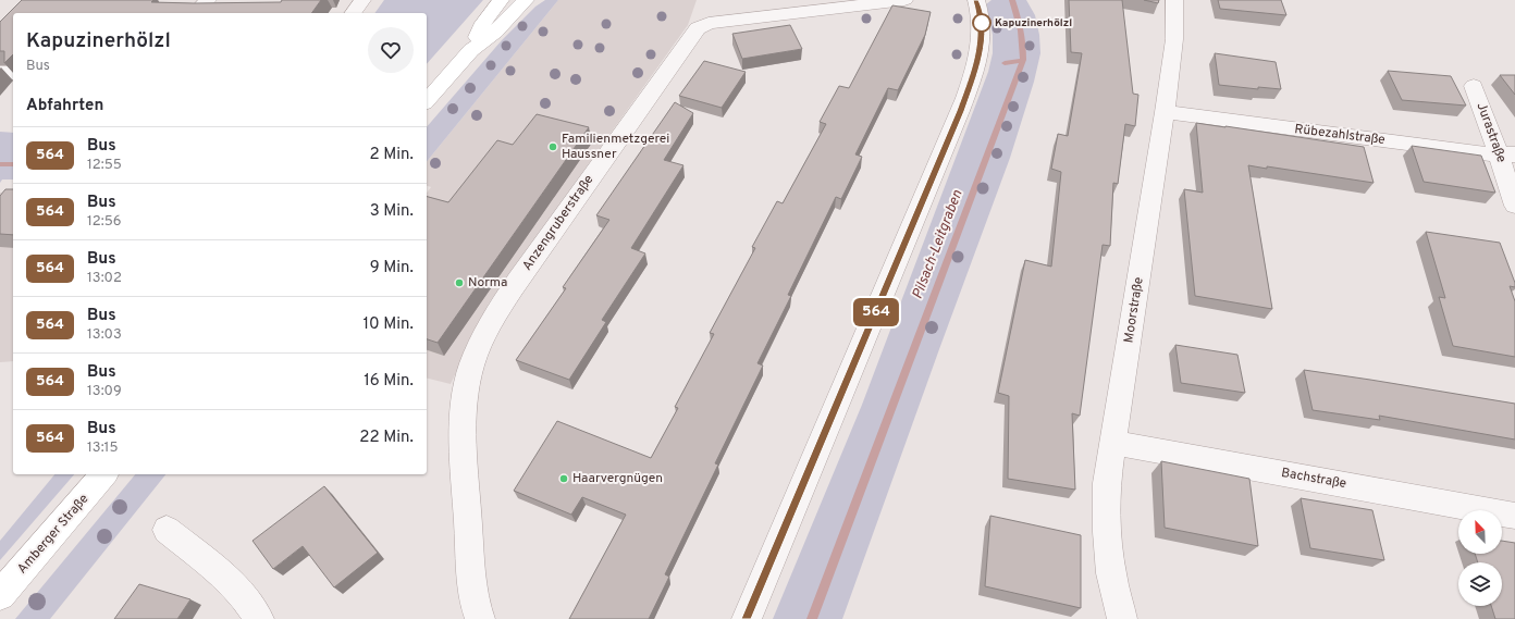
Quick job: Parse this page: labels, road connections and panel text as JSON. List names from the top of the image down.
{
  "streets": {
    "main road": ["Amberger Straße"],
    "street": [
      "Jurastraße",
      "Rübezahlstraße",
      "Anzengruberstraße",
      "Moorstraße",
      "Bachstraße"
    ]
  },
  "crossings": [
    ["Jurastraße", "Rübezahlstraße"],
    ["Rübezahlstraße", "Moorstraße"],
    ["Moorstraße", "Bachstraße"]
  ],
  "water": ["Pilsach-Leitgraben"],
  "places": [
    "Kapuzinerhölzl",
    "Familienmetzgerei Haussner",
    "Norma",
    "Haarvergnügen"
  ],
  "lines": ["bus line 564"],
  "north": "top left",
  "page": {
    "on_map": "564",
    "heading": [
      ["Kapuzinerhölzl", "Bus"],
      "Abfahrten"
    ],
    "list": [
      {
        "mark": "564",
        "name": "Bus",
        "note": "12:55",
        "value": "2 Min."
      },
      {
        "mark": "564",
        "name": "Bus",
        "note": "12:56",
        "value": "3 Min."
      },
      {
        "mark": "564",
        "name": "Bus",
        "note": "13:02",
        "value": "9 Min."
      },
      {
        "mark": "564",
        "name": "Bus",
        "note": "13:03",
        "value": "10 Min."
      },
      {
        "mark": "564",
        "name": "Bus",
        "note": "13:09",
        "value": "16 Min."
      },
      {
        "mark": "564",
        "name": "Bus",
        "note": "13:15",
        "value": "22 Min."
      }
    ]
  }
}
